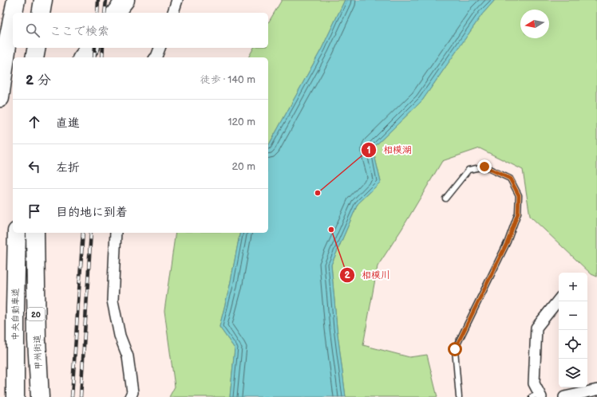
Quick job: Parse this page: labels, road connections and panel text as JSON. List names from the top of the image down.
{
  "streets": {
    "highway": ["中央自動車道", "20", "甲州街道"]
  },
  "places": ["相模湖", "相模川"],
  "north": "left",
  "page": {
    "search": "ここで検索",
    "heading": ["2 分", "徒歩 · 140 m"],
    "list": [
      ["直進", "120 m"],
      ["左折", "20 m"],
      "目的地に到着"
    ],
    "map_buttons": ["+", "−"]
  }
}
